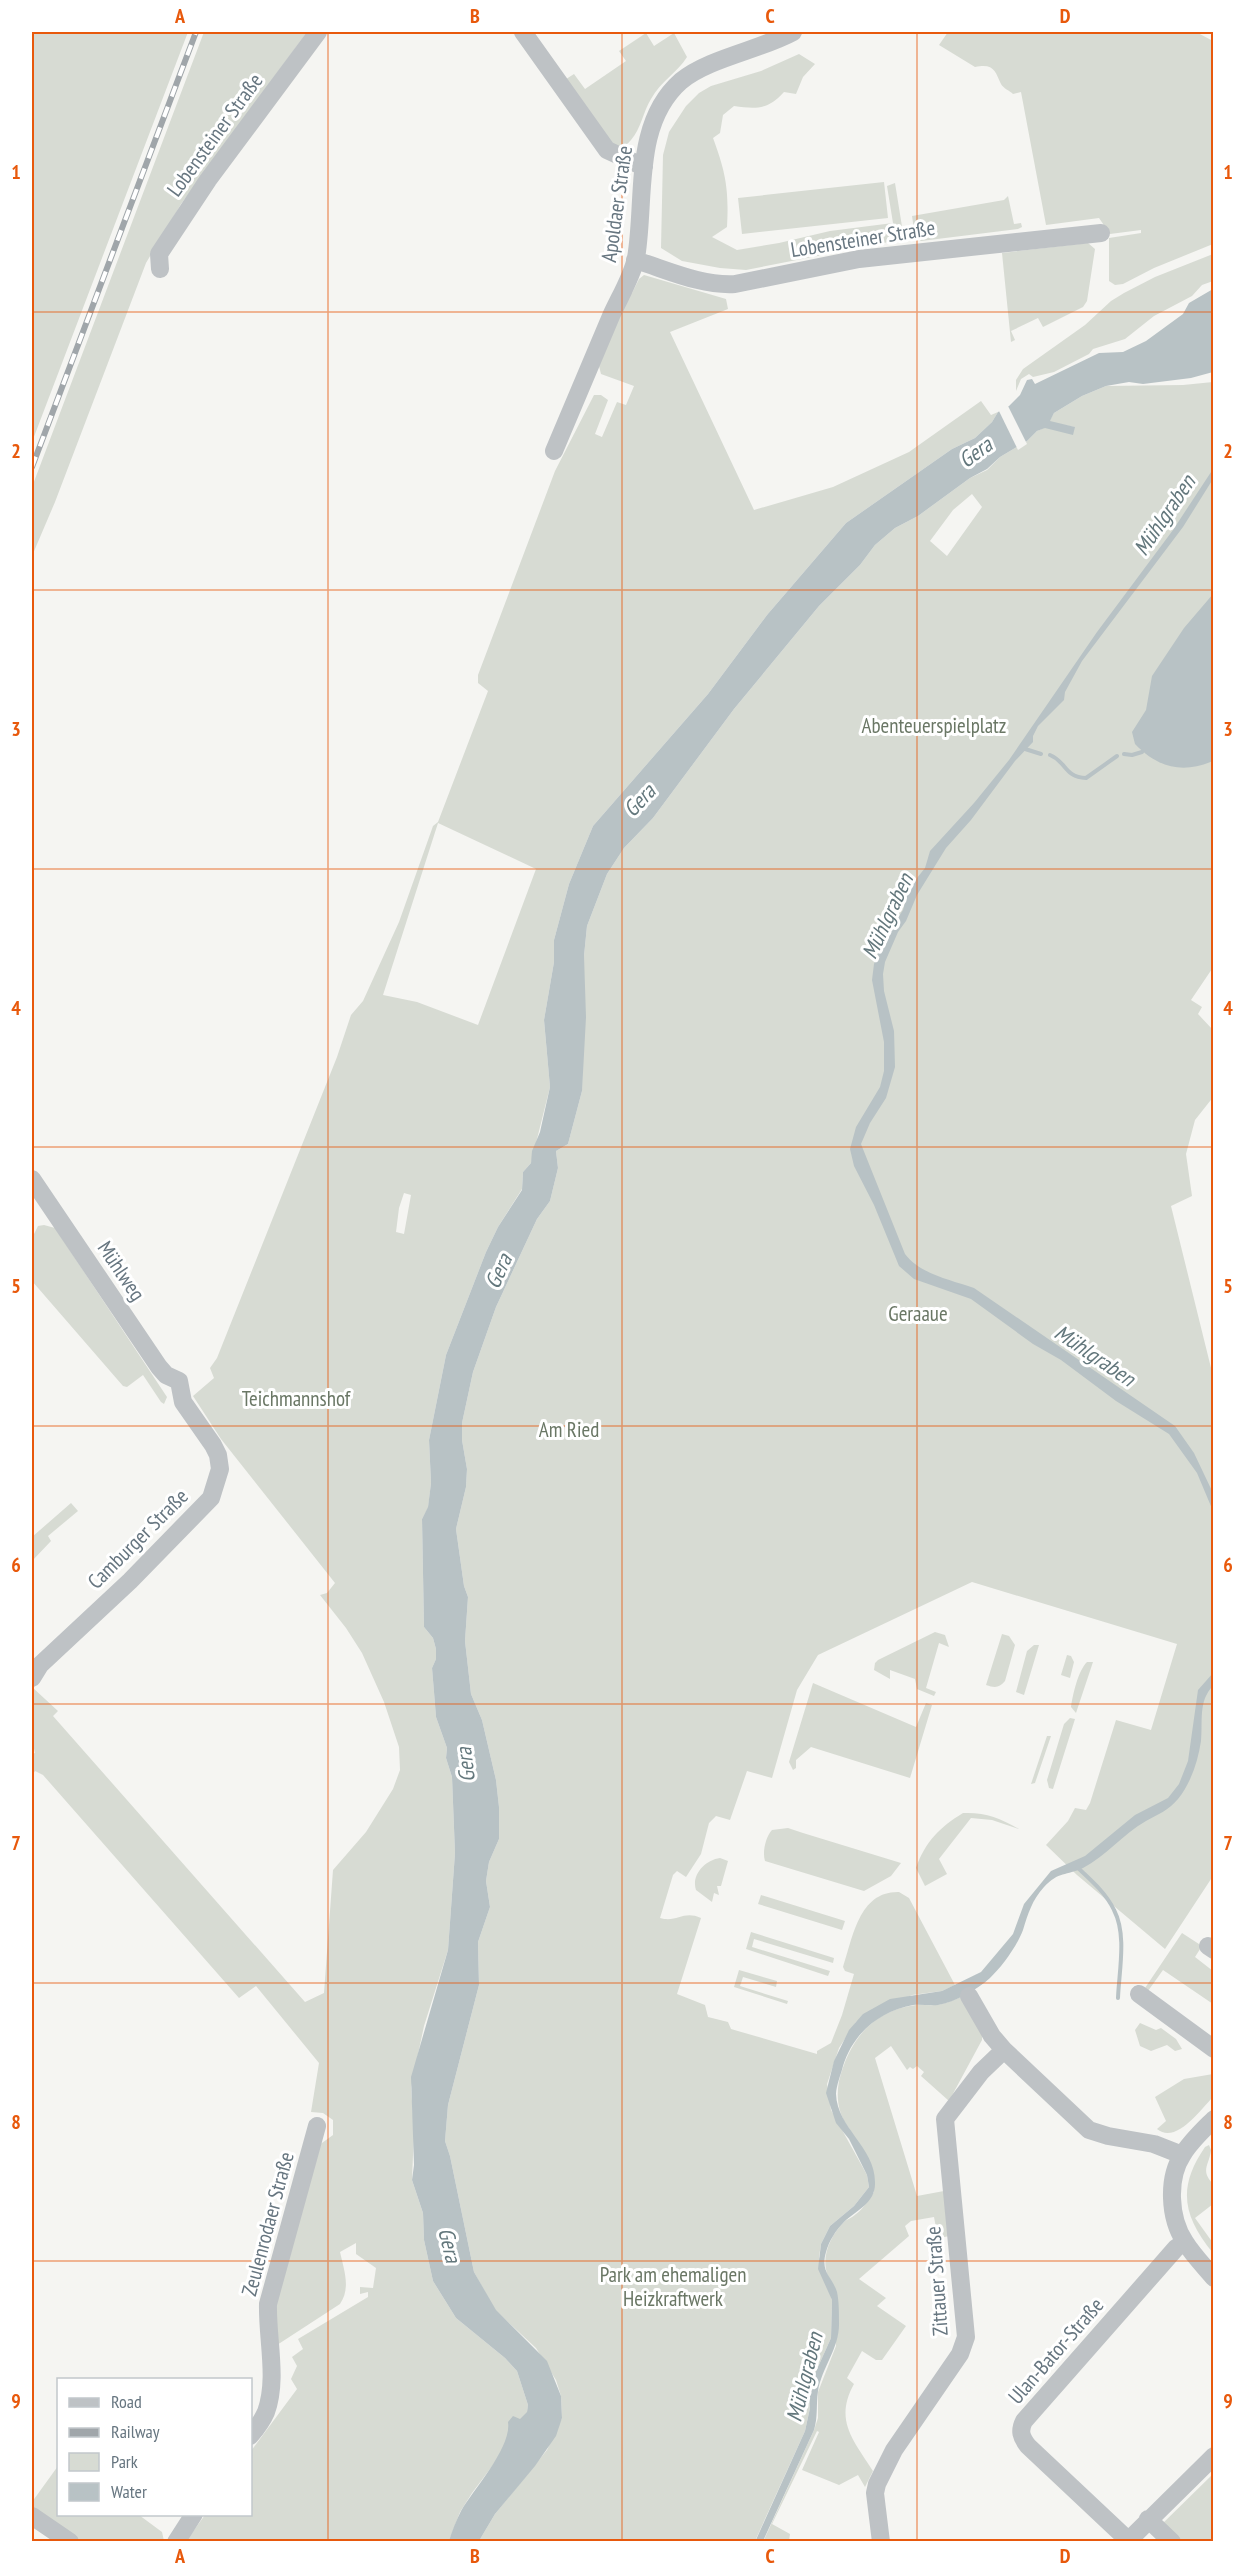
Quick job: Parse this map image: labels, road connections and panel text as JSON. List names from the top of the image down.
{
  "streets": {
    "street": [
      "Lobensteiner Straße",
      "Apoldaer Straße",
      "Mühlweg",
      "Camburger Straße",
      "Zeulenrodaer Straße",
      "Zittauer Straße",
      "Ulan-Bator-Straße"
    ]
  },
  "crossings": [
    ["Lobensteiner Straße", "Apoldaer Straße"],
    ["Mühlweg", "Camburger Straße"]
  ],
  "water": ["Gera", "Mühlgraben"],
  "parks": [
    "Abenteuerspielplatz",
    "Geraaue",
    "Teichmannshof",
    "Am Ried",
    "Park am ehemaligen Heizkraftwerk"
  ],
  "legend": [
    "Road",
    "Railway",
    "Park",
    "Water"
  ],
  "grid": {
    "columns": [
      "A",
      "B",
      "C",
      "D"
    ],
    "rows": [
      "1",
      "2",
      "3",
      "4",
      "5",
      "6",
      "7",
      "8",
      "9"
    ]
  }
}
